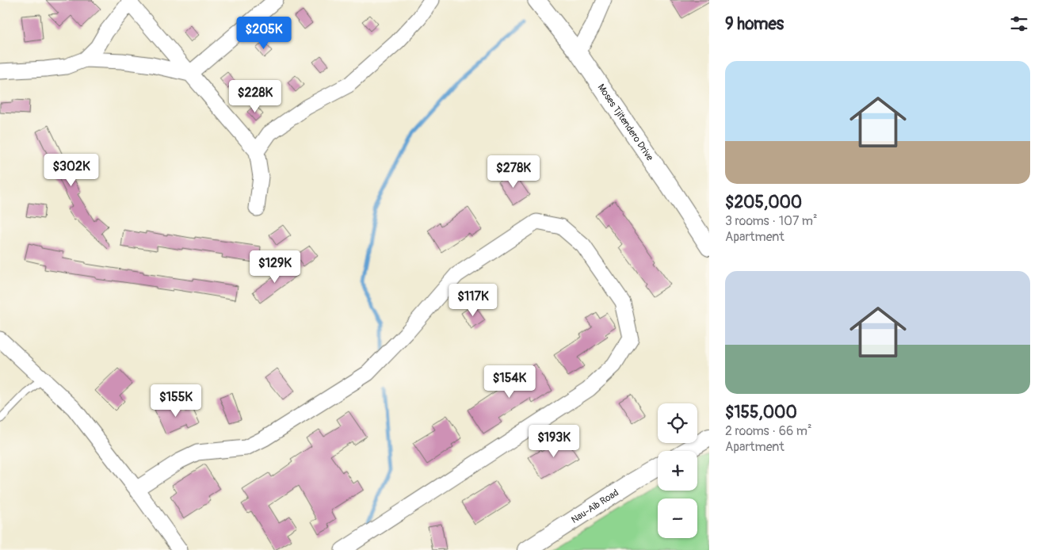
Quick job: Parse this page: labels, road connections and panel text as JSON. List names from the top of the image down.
{
  "streets": {
    "street": ["Moses Tjitendero Drive", "Nau-Aib Road"]
  },
  "page": {
    "heading": "9 homes",
    "price": [
      "$205K",
      "$228K",
      "$302K",
      "$278K",
      "$129K",
      "$117K",
      "$154K",
      "$155K",
      "$193K"
    ],
    "list": [
      {
        "name": "$205,000",
        "note": "3 rooms · 107 m² · Apartment"
      },
      {
        "name": "$155,000",
        "note": "2 rooms · 66 m² · Apartment"
      }
    ],
    "map_buttons": ["+", "−"]
  }
}
